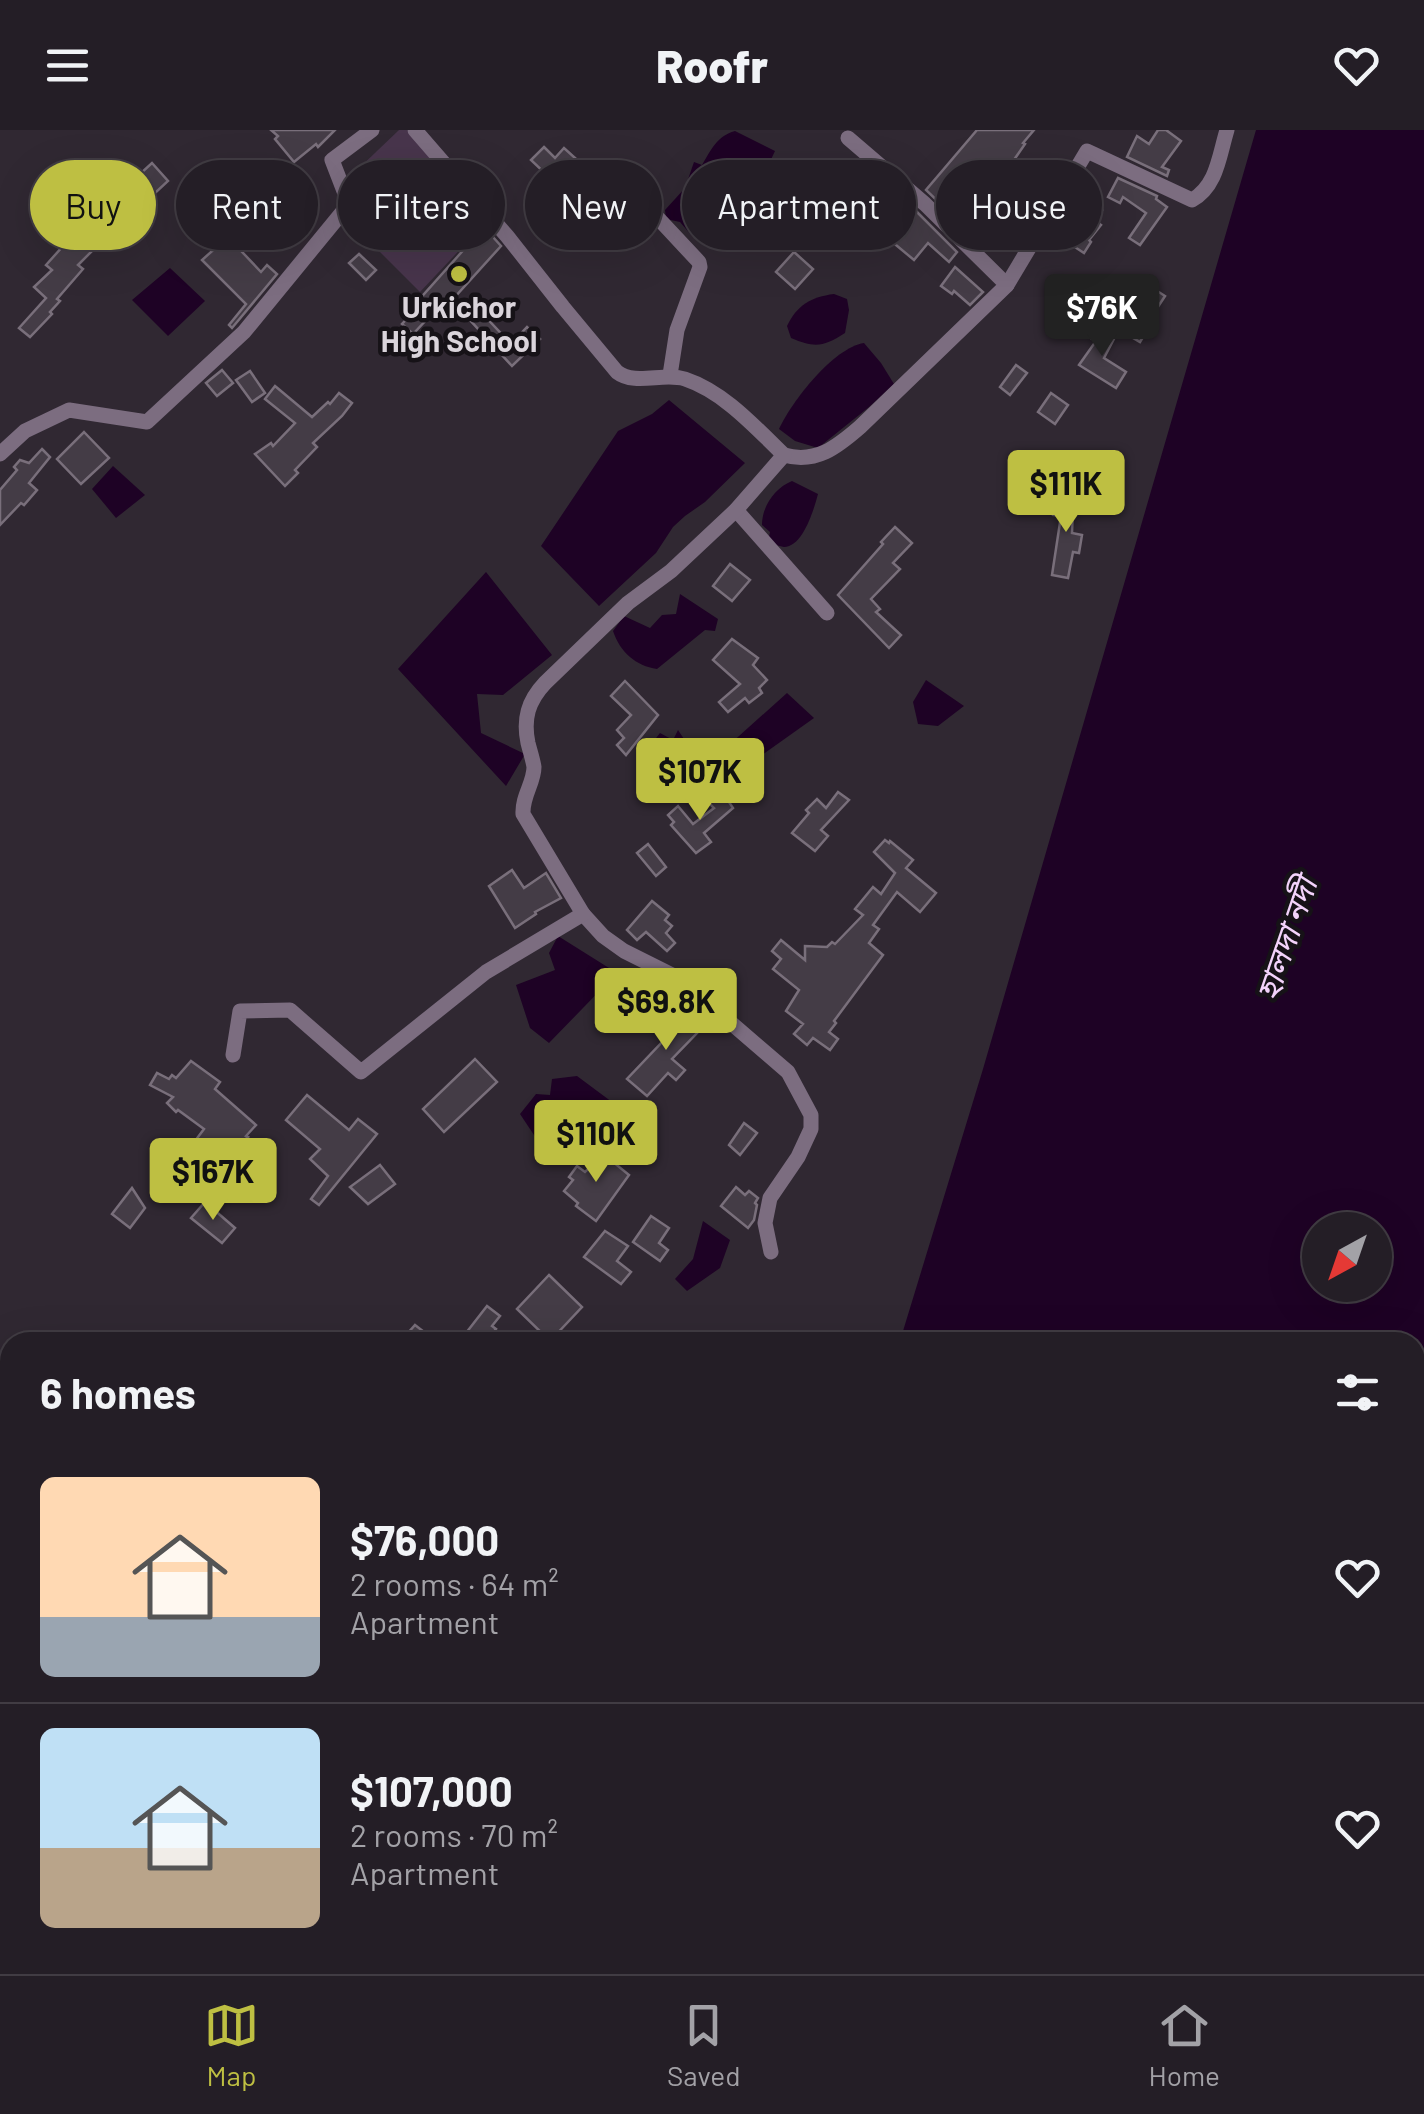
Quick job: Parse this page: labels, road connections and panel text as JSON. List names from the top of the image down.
{
  "water": ["হালদা নদী"],
  "places": ["Urkichor High School"],
  "north": "bottom left",
  "page": {
    "header": "Roofr",
    "chip": [
      "Buy",
      "Rent",
      "Filters",
      "New",
      "Apartment",
      "House"
    ],
    "price": [
      "$76K",
      "$111K",
      "$107K",
      "$69.8K",
      "$110K",
      "$167K"
    ],
    "heading": "6 homes",
    "list": [
      {
        "name": "$76,000",
        "note": "2 rooms · 64 m² · Apartment"
      },
      {
        "name": "$107,000",
        "note": "2 rooms · 70 m² · Apartment"
      }
    ],
    "tabs": ["Map", "Saved", "Home"]
  }
}
